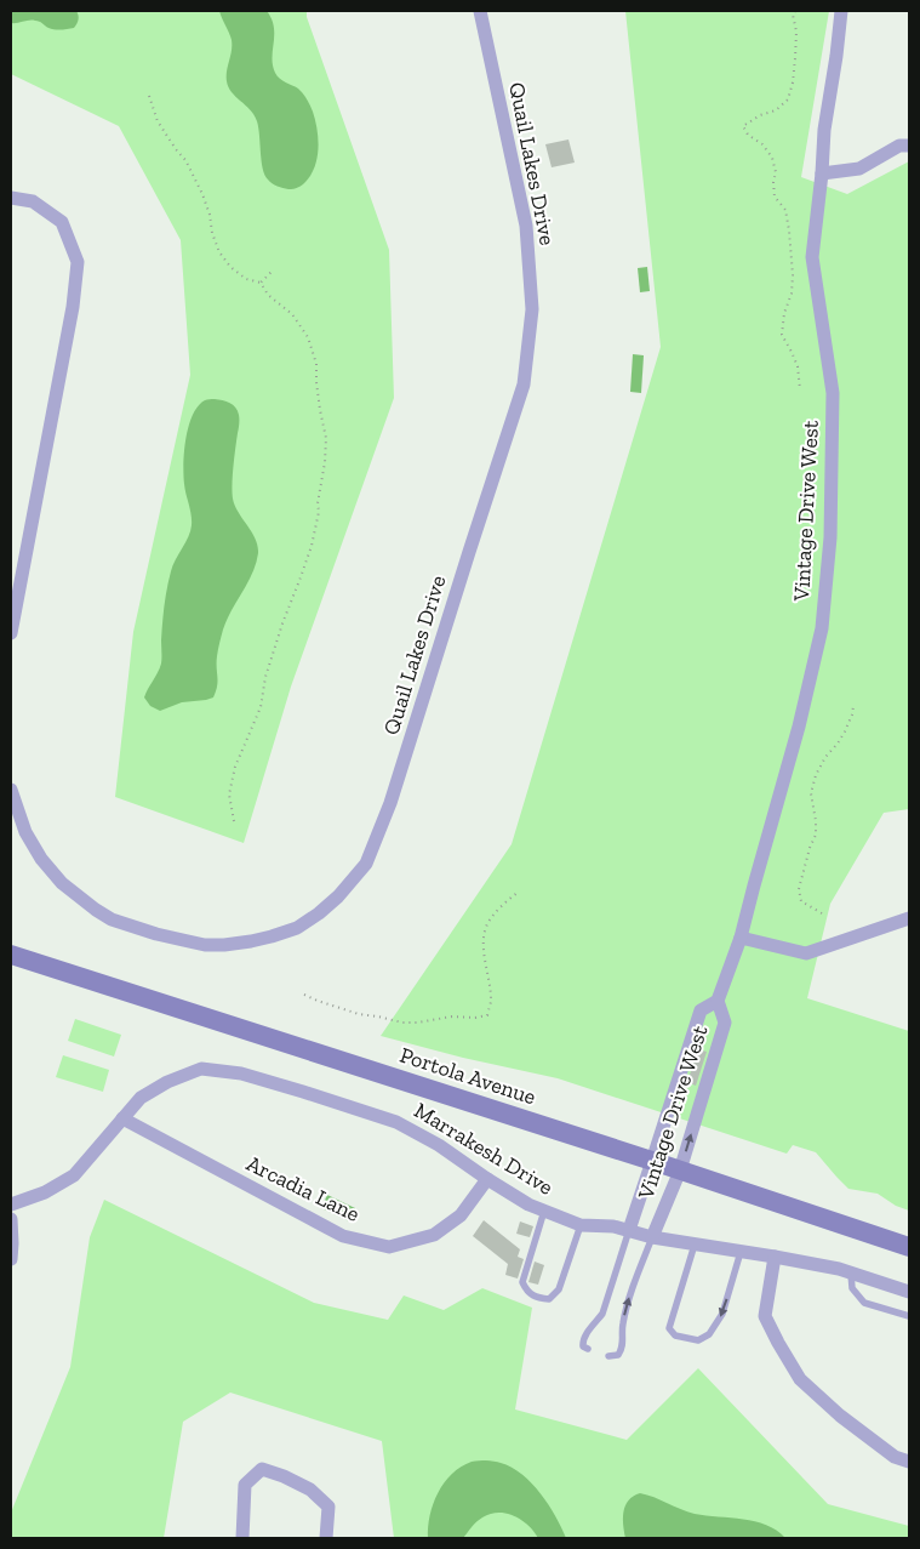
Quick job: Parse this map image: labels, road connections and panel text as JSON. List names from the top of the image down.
{
  "streets": {
    "street": [
      "Quail Lakes Drive",
      "Vintage Drive West",
      "Portola Avenue",
      "Marrakesh Drive",
      "Arcadia Lane"
    ]
  },
  "crossings": [
    ["Vintage Drive West", "Portola Avenue"],
    ["Vintage Drive West", "Marrakesh Drive"],
    ["Marrakesh Drive", "Arcadia Lane"]
  ]
}
